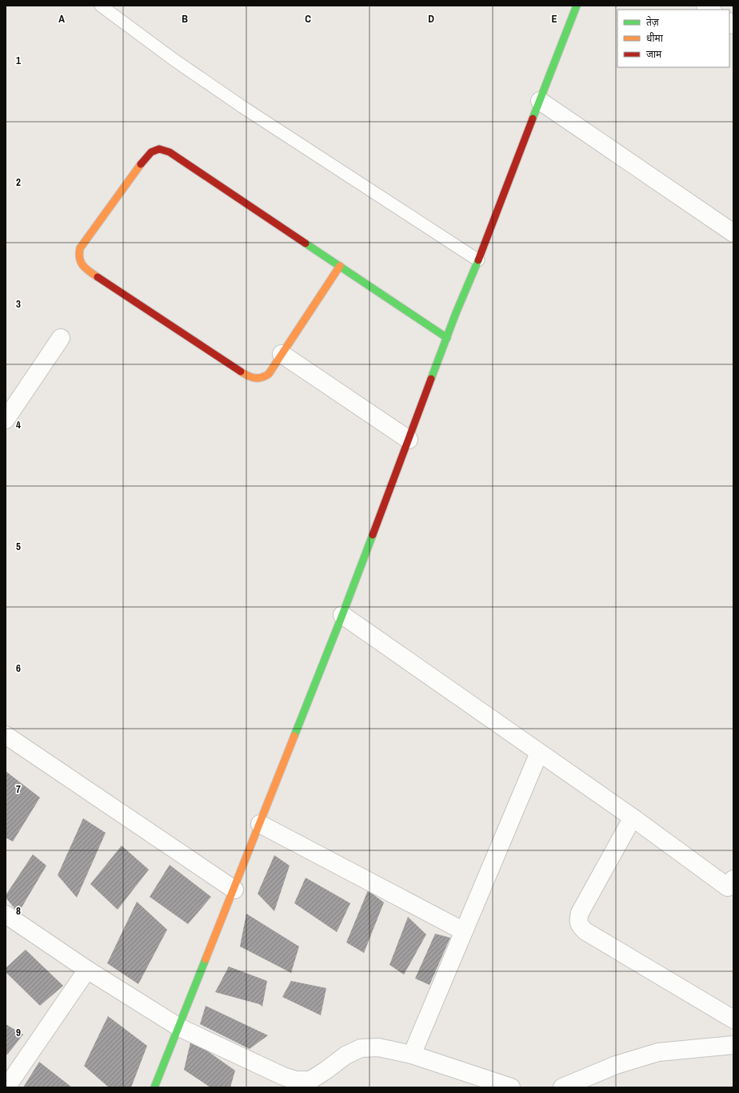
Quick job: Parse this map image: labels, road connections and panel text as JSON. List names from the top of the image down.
{
  "legend": ["तेज़", "धीमा", "जाम"],
  "grid": {
    "columns": [
      "A",
      "B",
      "C",
      "D",
      "E"
    ],
    "rows": [
      "1",
      "2",
      "3",
      "4",
      "5",
      "6",
      "7",
      "8",
      "9"
    ]
  }
}
